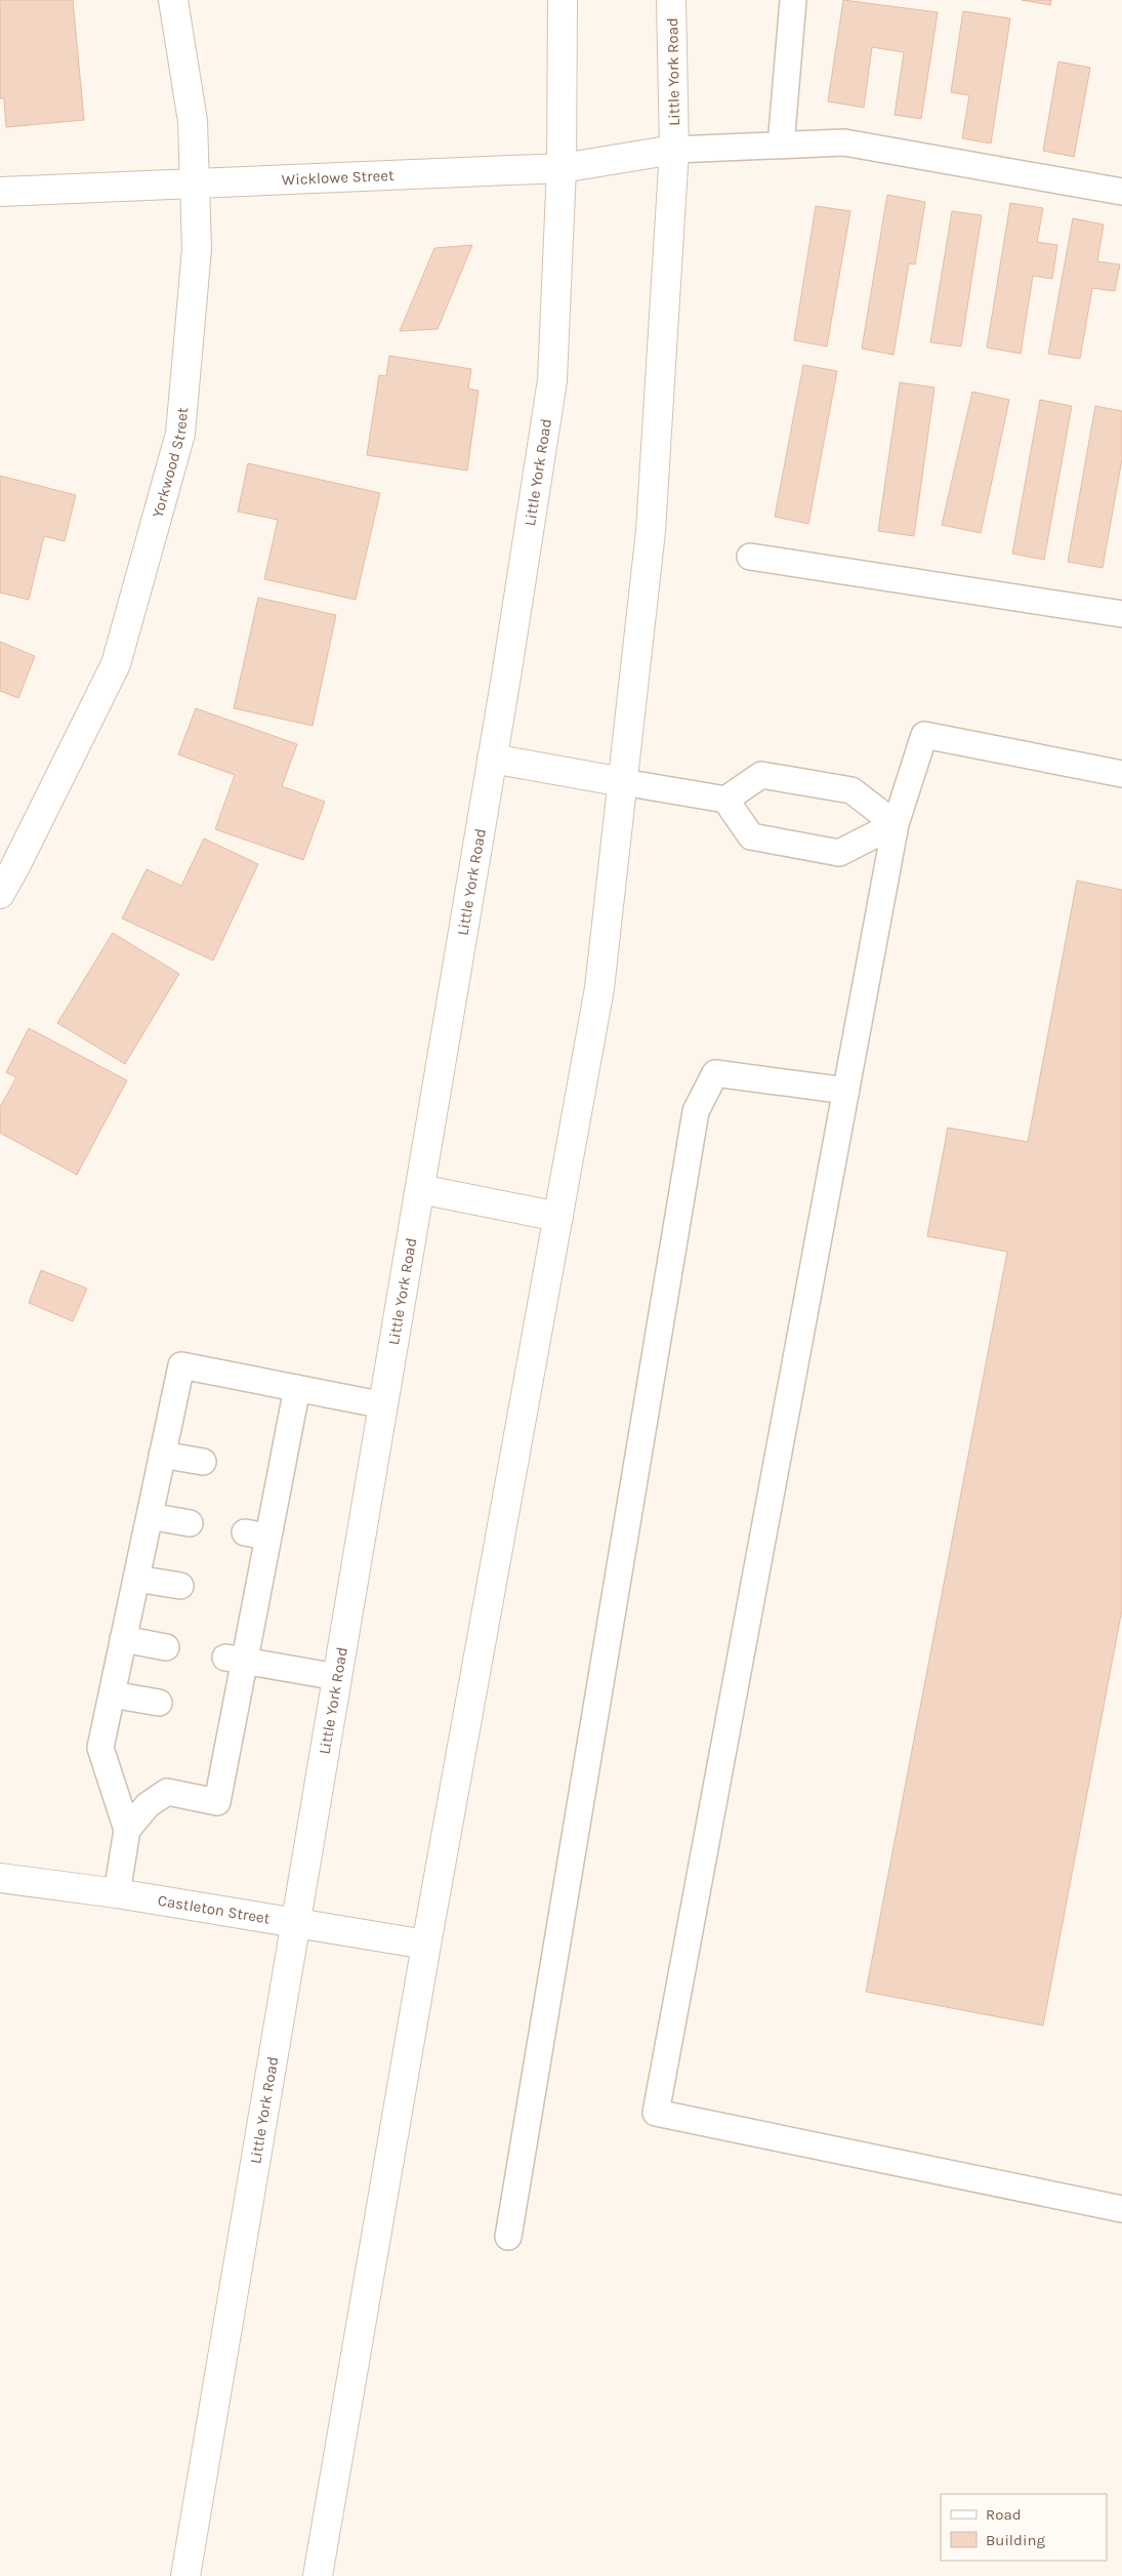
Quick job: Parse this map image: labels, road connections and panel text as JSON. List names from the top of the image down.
{
  "streets": {
    "main road": [
      "Little York Road",
      "Wicklowe Street",
      "Yorkwood Street",
      "Castleton Street"
    ]
  },
  "crossings": [
    ["Little York Road", "Wicklowe Street"],
    ["Little York Road", "Castleton Street"],
    ["Wicklowe Street", "Yorkwood Street"]
  ],
  "legend": ["Road", "Building"]
}
